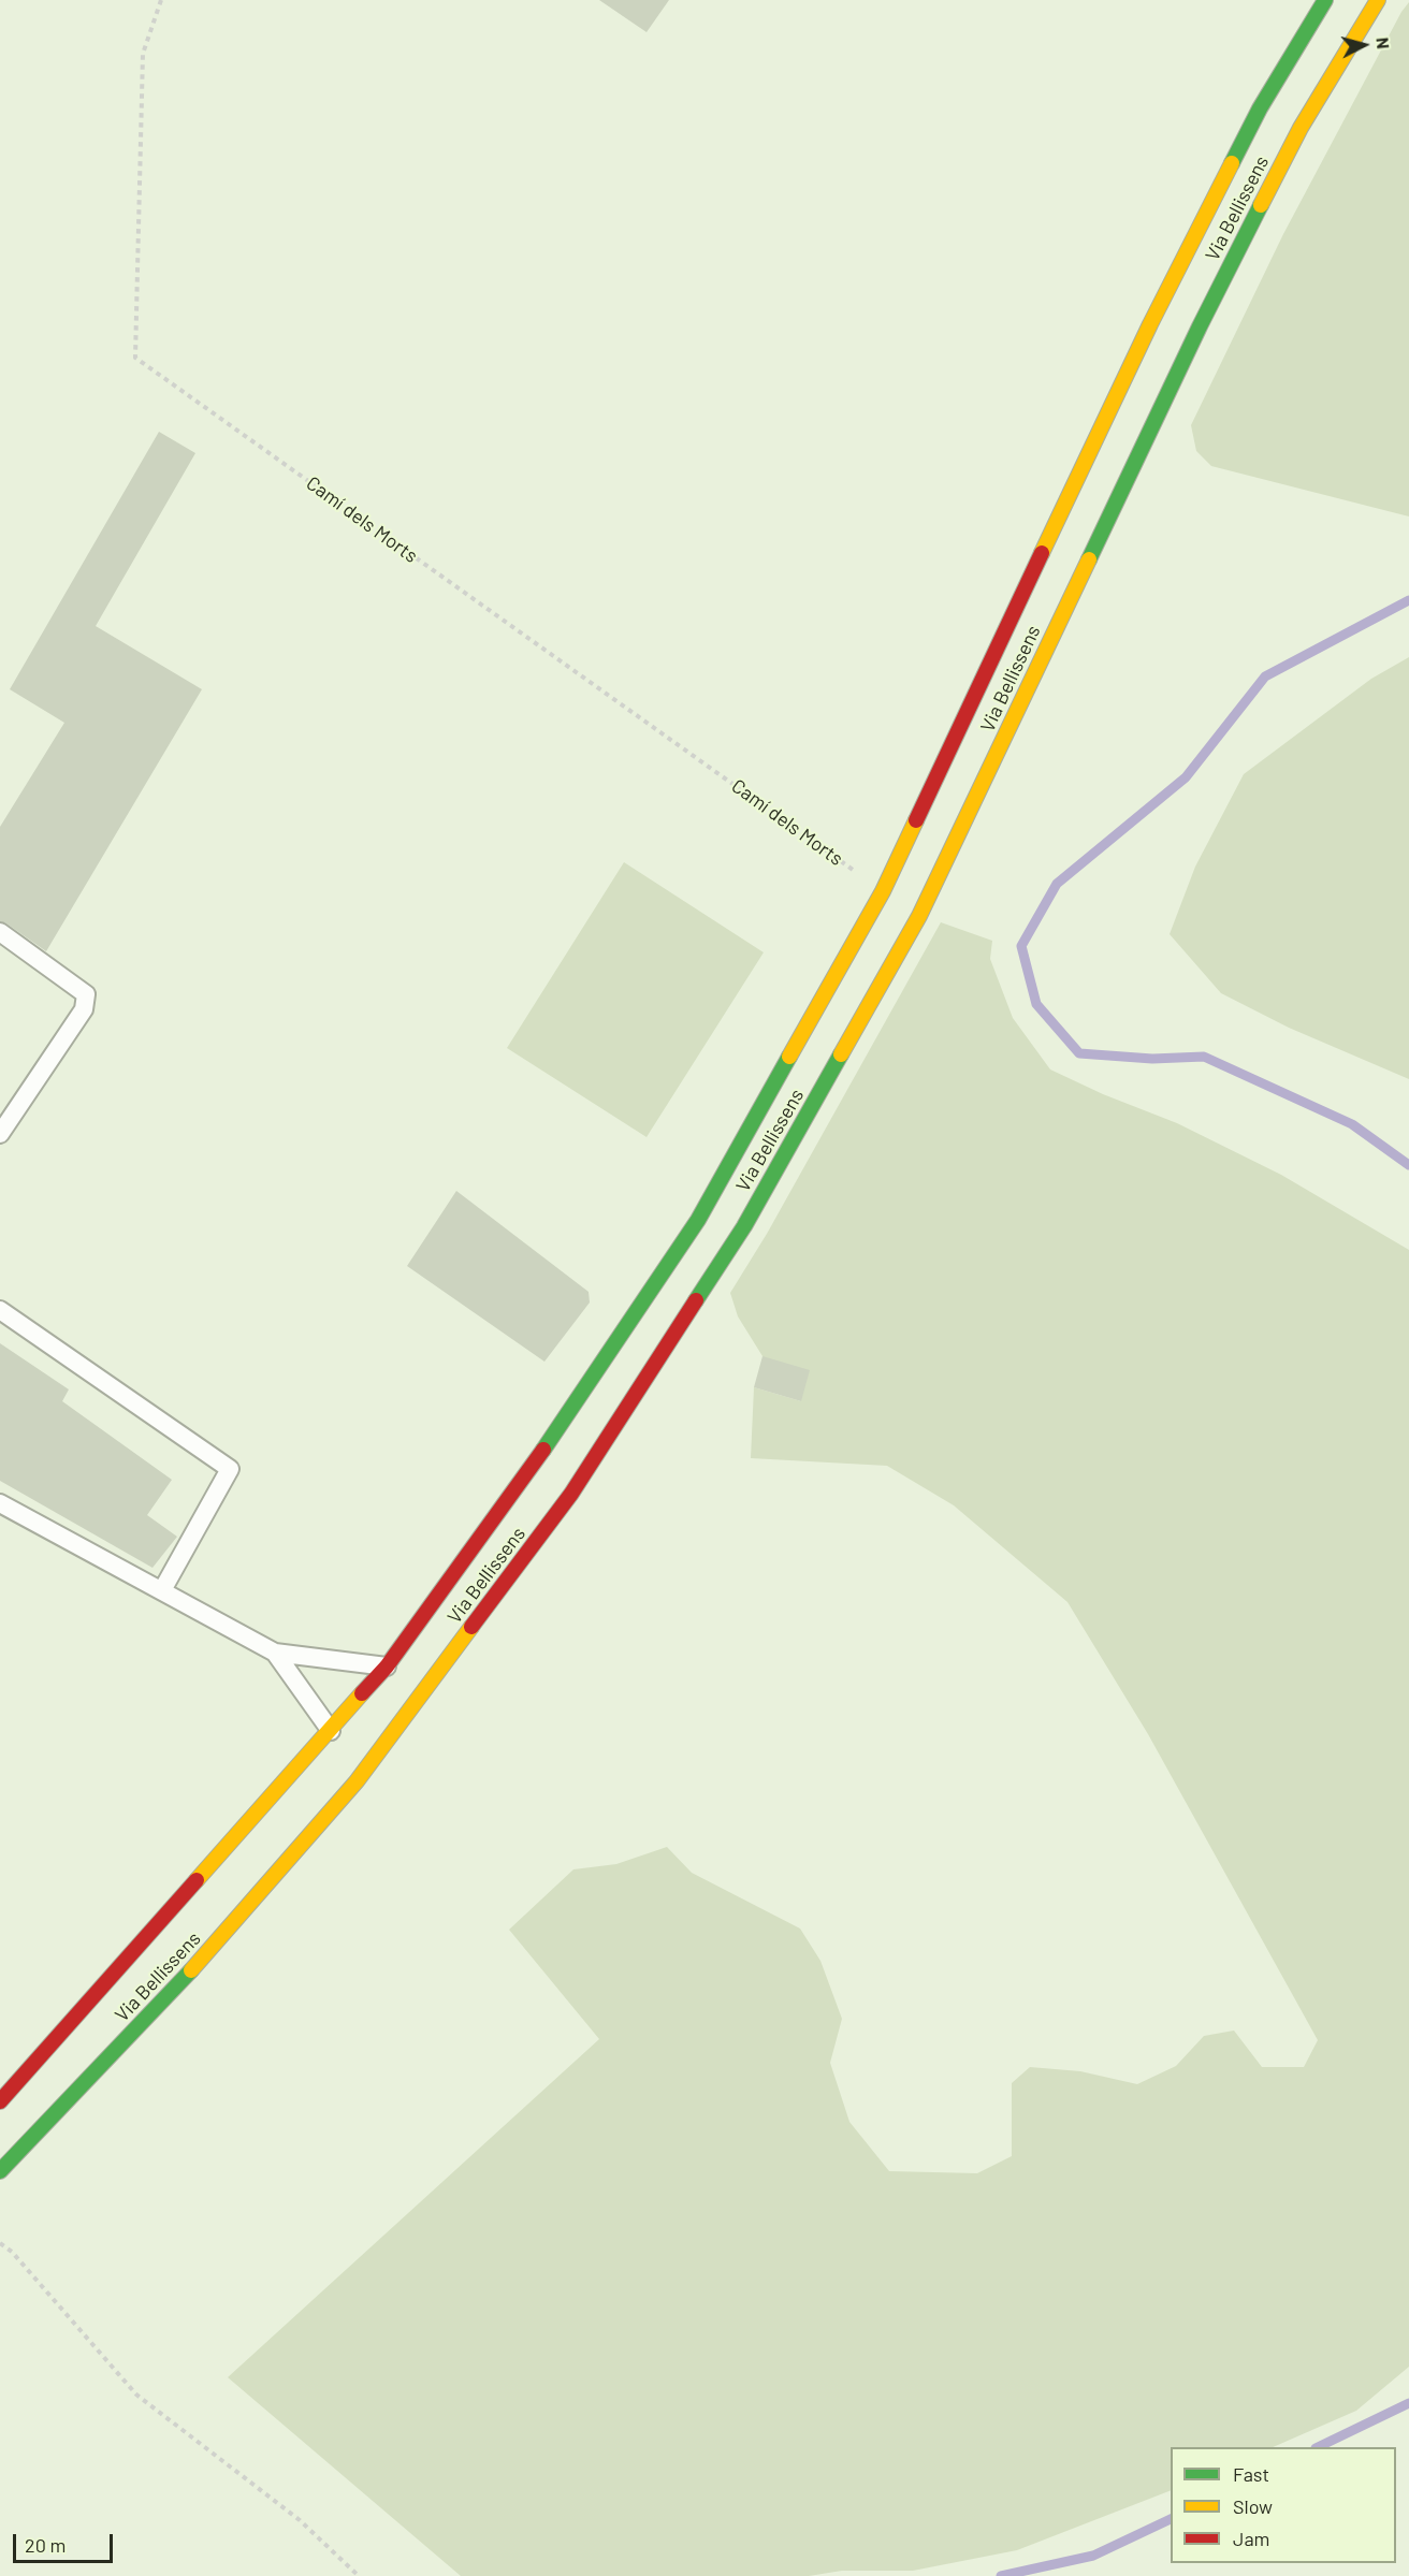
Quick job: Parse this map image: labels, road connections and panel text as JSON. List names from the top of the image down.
{
  "streets": {
    "main road": ["Via Bellissens"],
    "path": ["Camí dels Morts"]
  },
  "crossings": [
    ["Via Bellissens", "Camí dels Morts"]
  ],
  "legend": ["Fast", "Slow", "Jam"],
  "scale_bar": "20 m",
  "north": "right"
}
